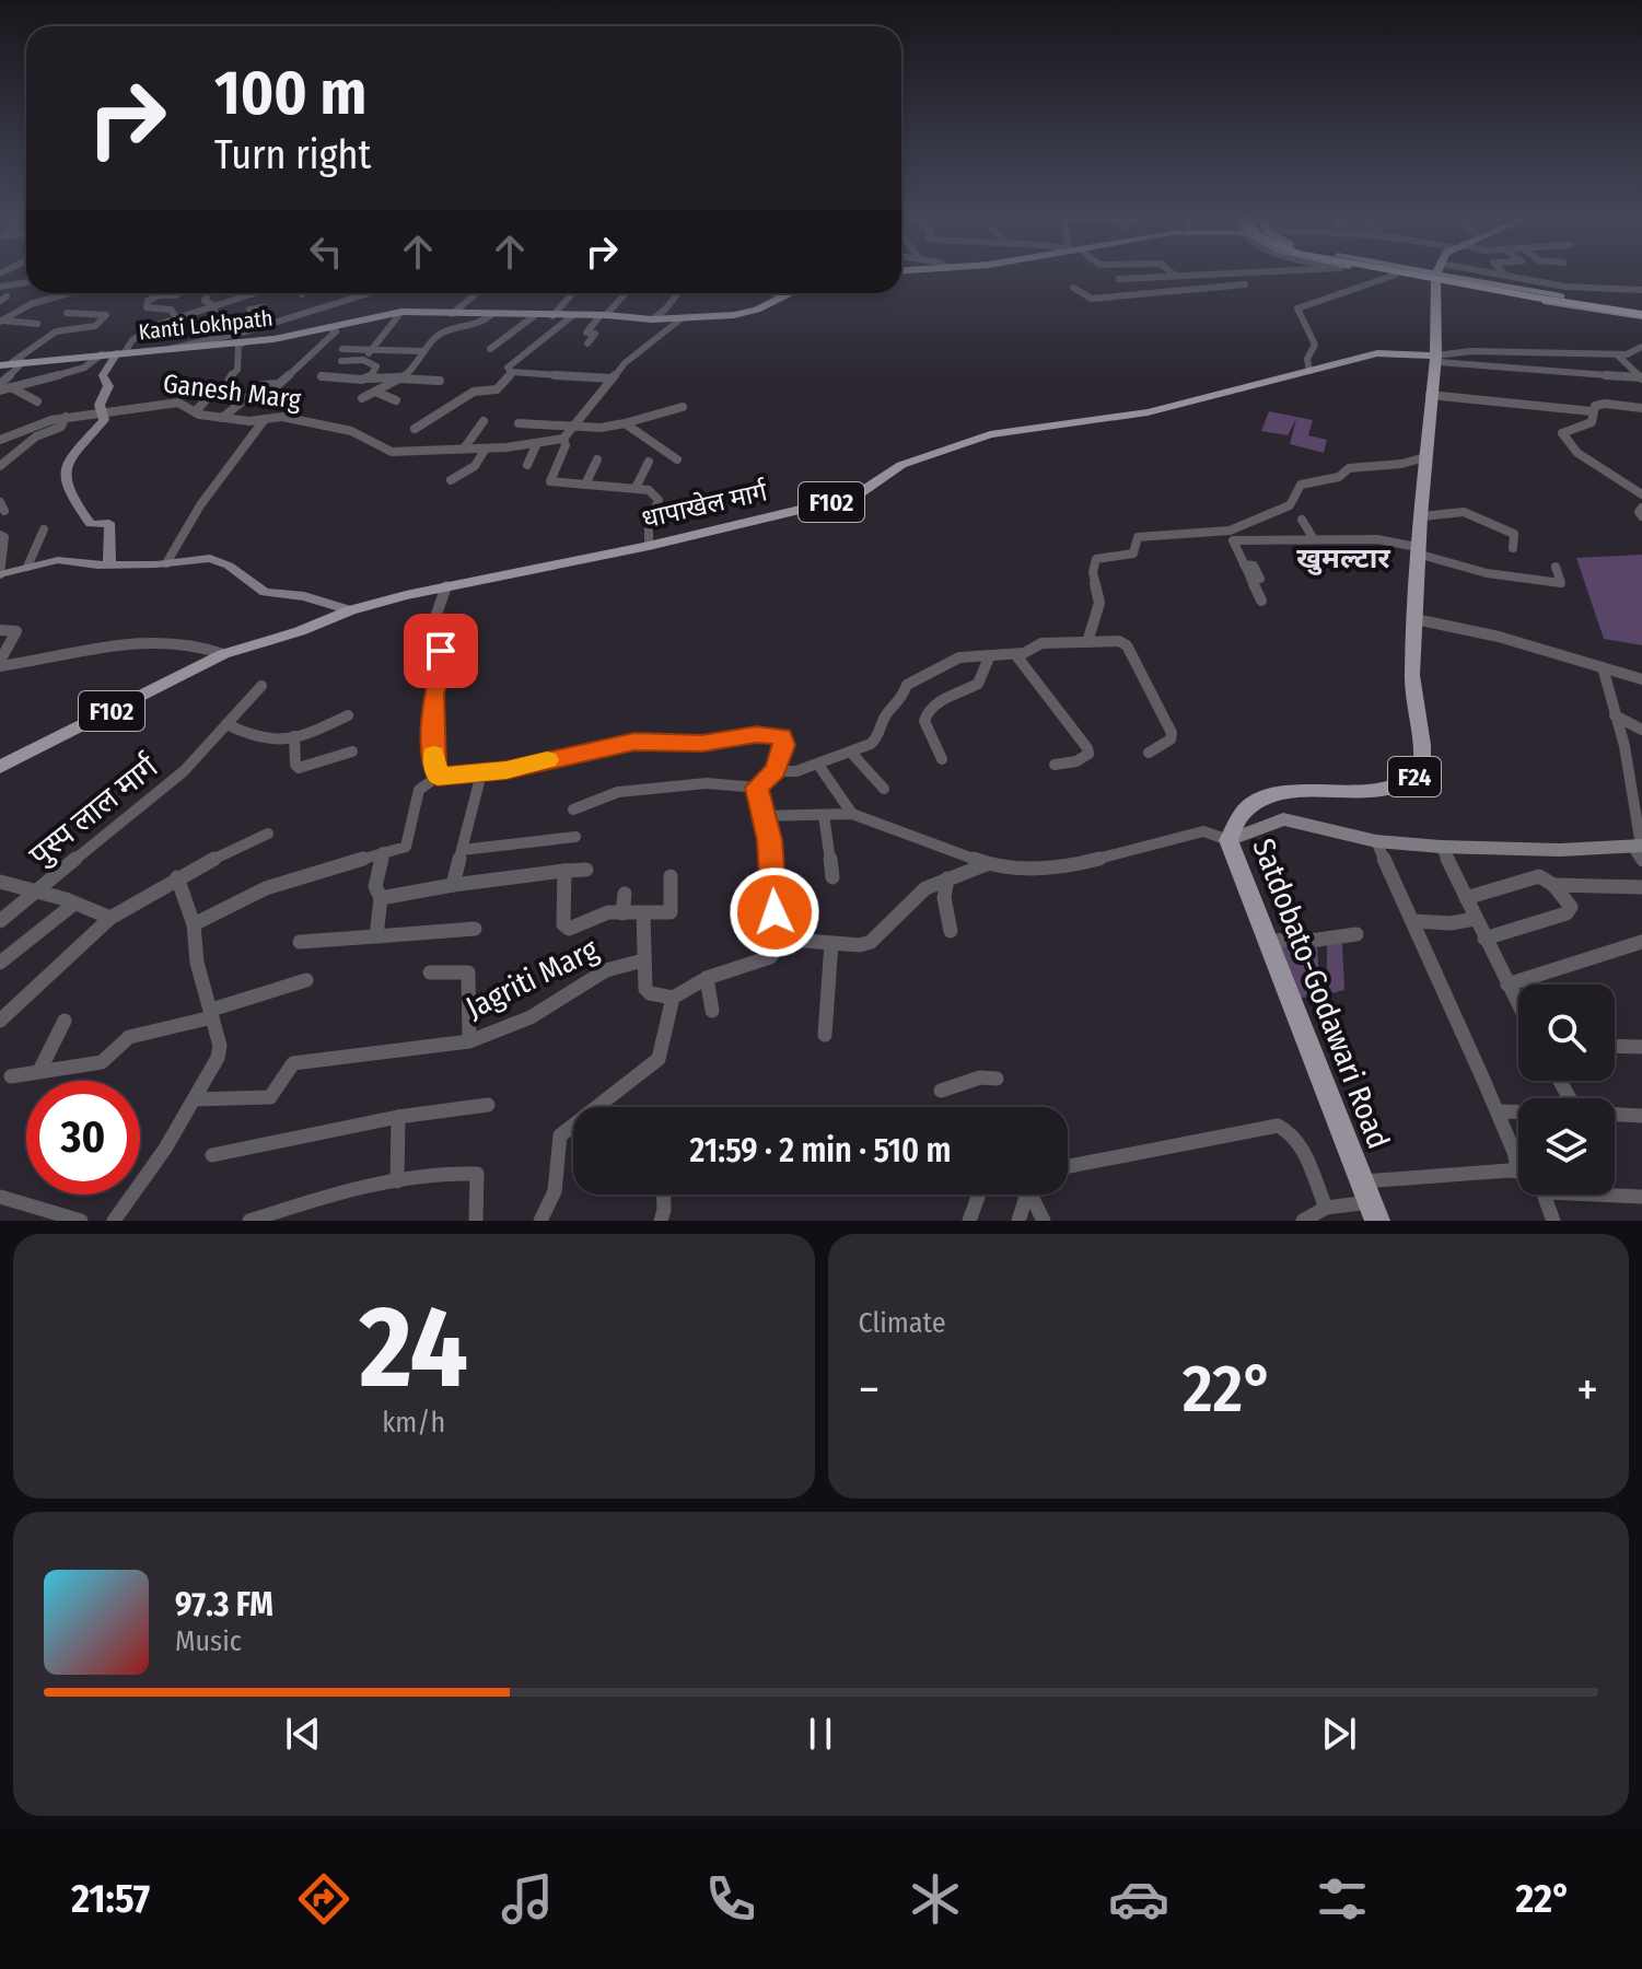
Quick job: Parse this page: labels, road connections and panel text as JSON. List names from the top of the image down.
{
  "streets": {
    "main road": [
      "Kanti Lokhpath",
      "F102",
      "धापाखेल मार्ग",
      "F24",
      "Satdobato-Godawari Road"
    ],
    "street": ["Ganesh Marg", "पुस्प लाल मार्ग", "Jagriti Marg"]
  },
  "crossings": [
    ["धापाखेल मार्ग", "F24"],
    ["धापाखेल मार्ग", "Satdobato-Godawari Road"],
    ["F24", "Satdobato-Godawari Road"]
  ],
  "districts": ["खुमल्टार"],
  "page": {
    "turn": ["100 m", "Turn right"],
    "limit": "30",
    "trip": "21:59 · 2 min · 510 m",
    "tile": [
      ["24", "km/h"],
      "Climate"
    ],
    "heat": ["−", "22°", "+"],
    "song": ["97.3 FM", "Music"],
    "tabs": ["21:57", "22°"]
  }
}
